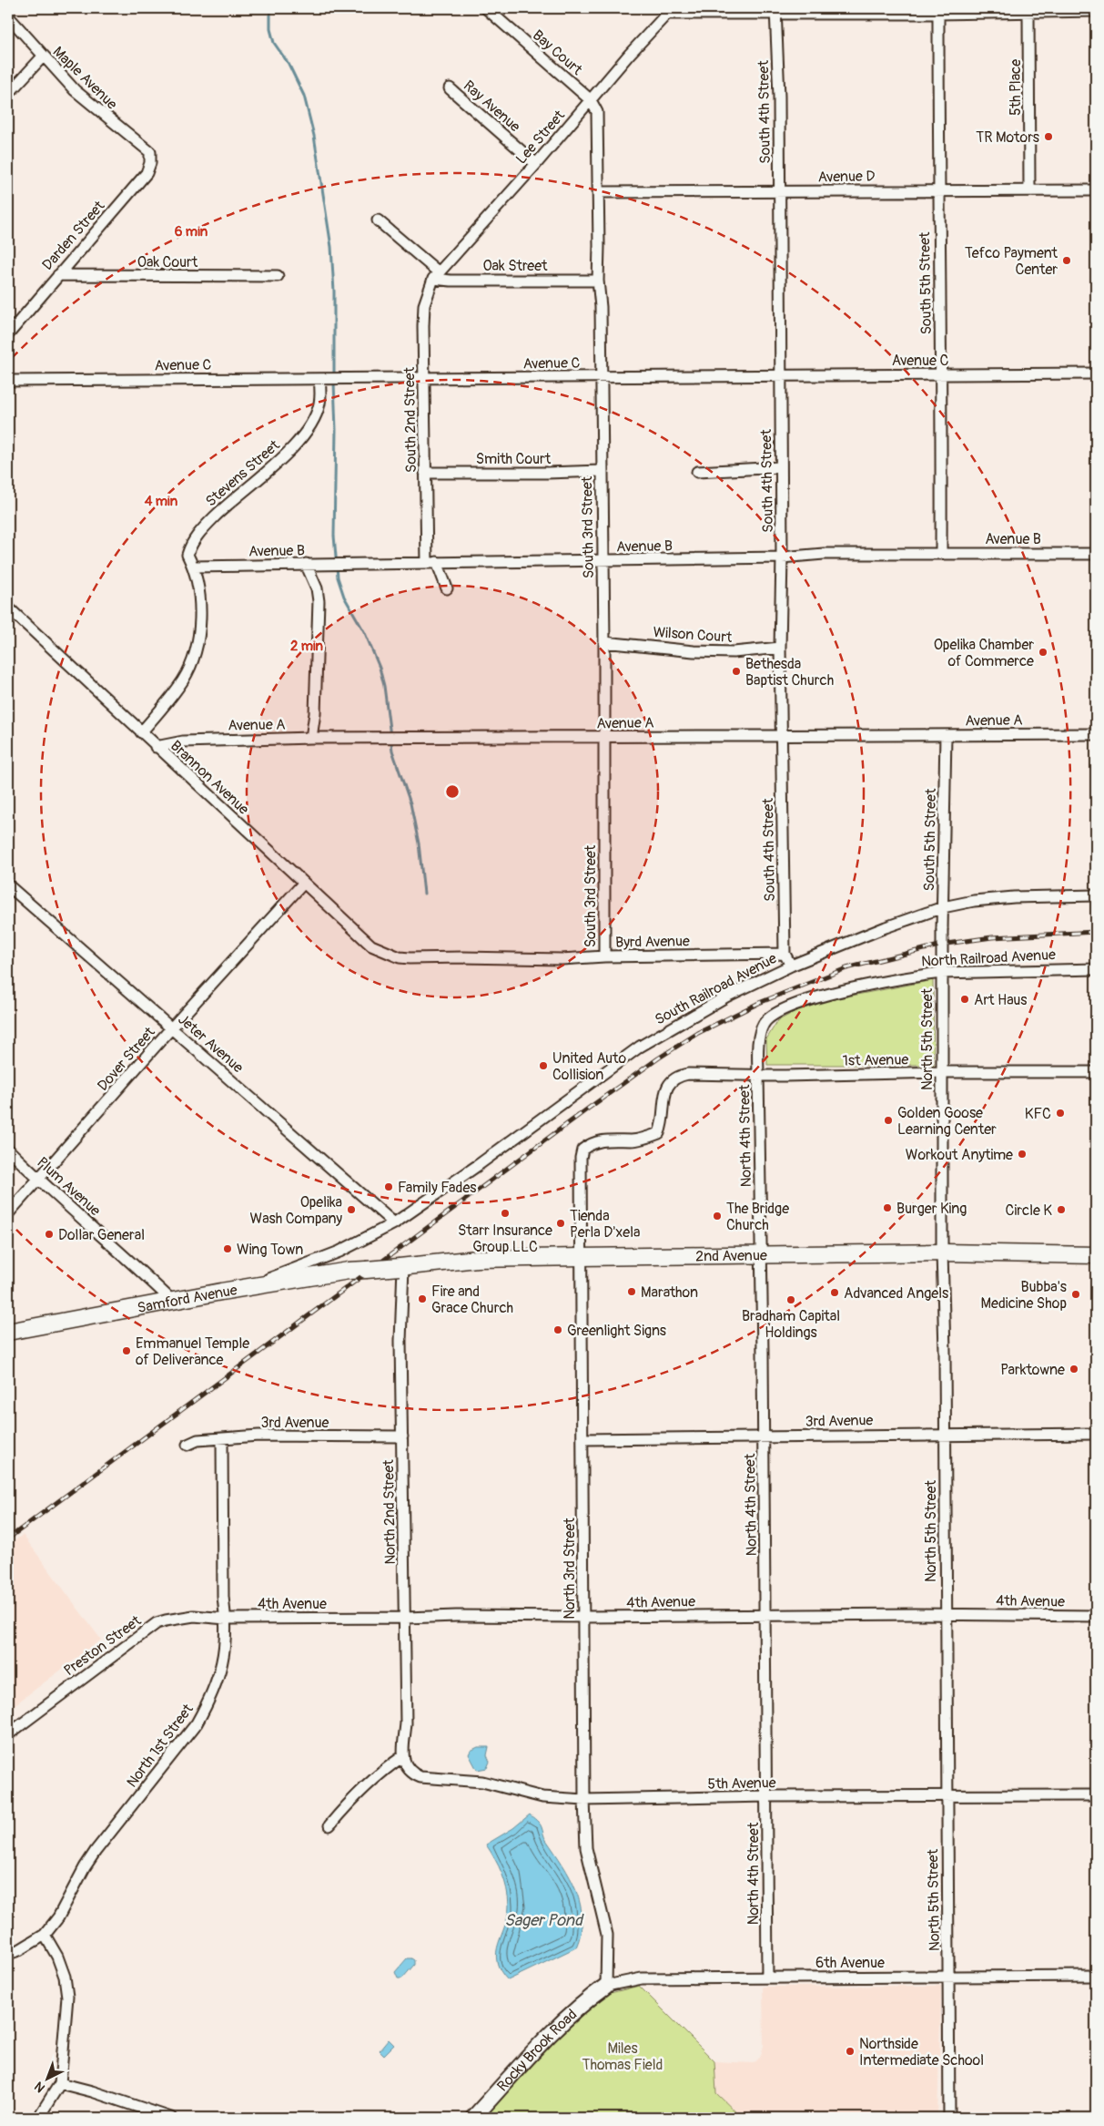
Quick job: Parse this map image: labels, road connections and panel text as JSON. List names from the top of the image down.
{
  "streets": {
    "main road": ["2nd Avenue", "Samford Avenue"],
    "street": [
      "Bay Court",
      "Maple Avenue",
      "5th Place",
      "Ray Avenue",
      "South 4th Street",
      "Lee Street",
      "Avenue D",
      "Darden Street",
      "Oak Court",
      "Oak Street",
      "South 5th Street",
      "Avenue C",
      "South 2nd Street",
      "Smith Court",
      "Stevens Street",
      "South 3rd Street",
      "Avenue B",
      "Wilson Court",
      "Avenue A",
      "Brannon Avenue",
      "Byrd Avenue",
      "North Railroad Avenue",
      "South Railroad Avenue",
      "North 5th Street",
      "Jeter Avenue",
      "Dover Street",
      "1st Avenue",
      "North 4th Street",
      "Plum Avenue",
      "3rd Avenue",
      "North 2nd Street",
      "North 3rd Street",
      "4th Avenue",
      "Preston Street",
      "North 1st Street",
      "5th Avenue",
      "6th Avenue",
      "Rocky Brook Road"
    ]
  },
  "crossings": [
    ["Bay Court", "Lee Street"],
    ["Bay Court", "South 3rd Street"],
    ["Maple Avenue", "Darden Street"],
    ["5th Place", "Avenue D"],
    ["Ray Avenue", "Lee Street"],
    ["South 4th Street", "Avenue D"],
    ["South 4th Street", "Avenue C"],
    ["South 4th Street", "Avenue B"],
    ["South 4th Street", "Wilson Court"],
    ["South 4th Street", "Avenue A"],
    ["South 4th Street", "Byrd Avenue"],
    ["Lee Street", "Oak Street"],
    ["Lee Street", "South 2nd Street"],
    ["Lee Street", "South 3rd Street"],
    ["Avenue D", "South 5th Street"],
    ["Avenue D", "South 3rd Street"],
    ["Darden Street", "Oak Court"],
    ["Oak Street", "South 2nd Street"],
    ["Oak Street", "South 3rd Street"],
    ["South 5th Street", "Avenue C"],
    ["South 5th Street", "Avenue B"],
    ["South 5th Street", "Avenue A"],
    ["South 5th Street", "South Railroad Avenue"],
    ["South 5th Street", "North 5th Street"],
    ["Avenue C", "South 2nd Street"],
    ["Avenue C", "Stevens Street"],
    ["Avenue C", "South 3rd Street"],
    ["South 2nd Street", "Smith Court"],
    ["South 2nd Street", "Avenue B"],
    ["Smith Court", "South 3rd Street"],
    ["Stevens Street", "Avenue B"],
    ["Stevens Street", "Brannon Avenue"],
    ["South 3rd Street", "Avenue B"],
    ["South 3rd Street", "Wilson Court"],
    ["South 3rd Street", "Avenue A"],
    ["South 3rd Street", "Byrd Avenue"],
    ["Avenue A", "Brannon Avenue"],
    ["Brannon Avenue", "Byrd Avenue"],
    ["Brannon Avenue", "Dover Street"],
    ["North Railroad Avenue", "North 5th Street"],
    ["North Railroad Avenue", "North 4th Street"],
    ["South Railroad Avenue", "Jeter Avenue"],
    ["South Railroad Avenue", "Samford Avenue"],
    ["North 5th Street", "1st Avenue"],
    ["North 5th Street", "2nd Avenue"],
    ["North 5th Street", "3rd Avenue"],
    ["North 5th Street", "4th Avenue"],
    ["North 5th Street", "5th Avenue"],
    ["North 5th Street", "6th Avenue"],
    ["Jeter Avenue", "Dover Street"],
    ["Dover Street", "Plum Avenue"],
    ["1st Avenue", "North 4th Street"],
    ["1st Avenue", "North 3rd Street"],
    ["North 4th Street", "2nd Avenue"],
    ["North 4th Street", "3rd Avenue"],
    ["North 4th Street", "4th Avenue"],
    ["North 4th Street", "5th Avenue"],
    ["North 4th Street", "6th Avenue"],
    ["Plum Avenue", "Samford Avenue"],
    ["2nd Avenue", "Samford Avenue"],
    ["2nd Avenue", "North 2nd Street"],
    ["2nd Avenue", "North 3rd Street"],
    ["3rd Avenue", "North 2nd Street"],
    ["3rd Avenue", "North 3rd Street"],
    ["3rd Avenue", "North 1st Street"],
    ["North 2nd Street", "4th Avenue"],
    ["North 2nd Street", "5th Avenue"],
    ["North 3rd Street", "4th Avenue"],
    ["North 3rd Street", "5th Avenue"],
    ["North 3rd Street", "6th Avenue"],
    ["North 3rd Street", "Rocky Brook Road"],
    ["4th Avenue", "Preston Street"],
    ["4th Avenue", "North 1st Street"],
    ["Preston Street", "North 1st Street"],
    ["6th Avenue", "Rocky Brook Road"]
  ],
  "water": ["Sager Pond"],
  "parks": ["Miles Thomas Field"],
  "places": [
    "TR Motors",
    "Tefco Payment Center",
    "Opelika Chamber of Commerce",
    "Bethesda Baptist Church",
    "Art Haus",
    "United Auto Collision",
    "KFC",
    "Golden Goose Learning Center",
    "Workout Anytime",
    "Family Fades",
    "Burger King",
    "Opelika Wash Company",
    "Circle K",
    "Starr Insurance Group LLC",
    "The Bridge Church",
    "Tienda Perla D'xela",
    "Dollar General",
    "Wing Town",
    "Marathon",
    "Advanced Angels",
    "Bubba's Medicine Shop",
    "Fire and Grace Church",
    "Bradham Capital Holdings",
    "Greenlight Signs",
    "Emmanuel Temple of Deliverance",
    "Parktowne",
    "Northside Intermediate School"
  ],
  "north": "bottom left",
  "rings": ["6 min", "4 min", "2 min"]
}
